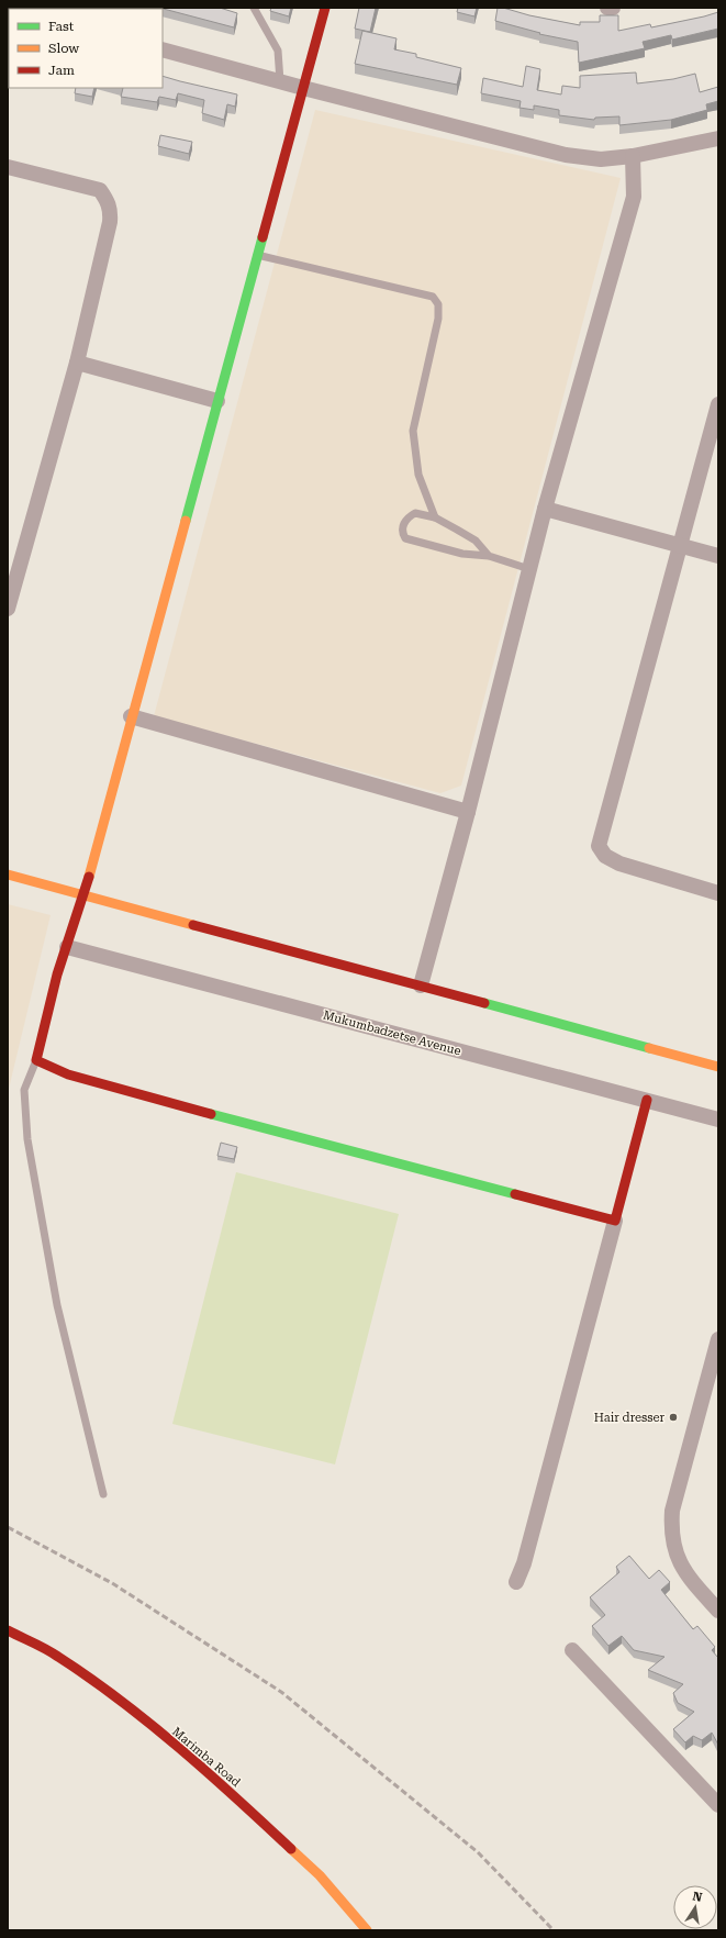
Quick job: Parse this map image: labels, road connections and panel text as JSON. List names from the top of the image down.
{
  "streets": {
    "street": ["Mukumbadzetse Avenue", "Marimba Road"]
  },
  "places": ["Hair dresser"],
  "legend": ["Fast", "Slow", "Jam"],
  "north": "top"
}
